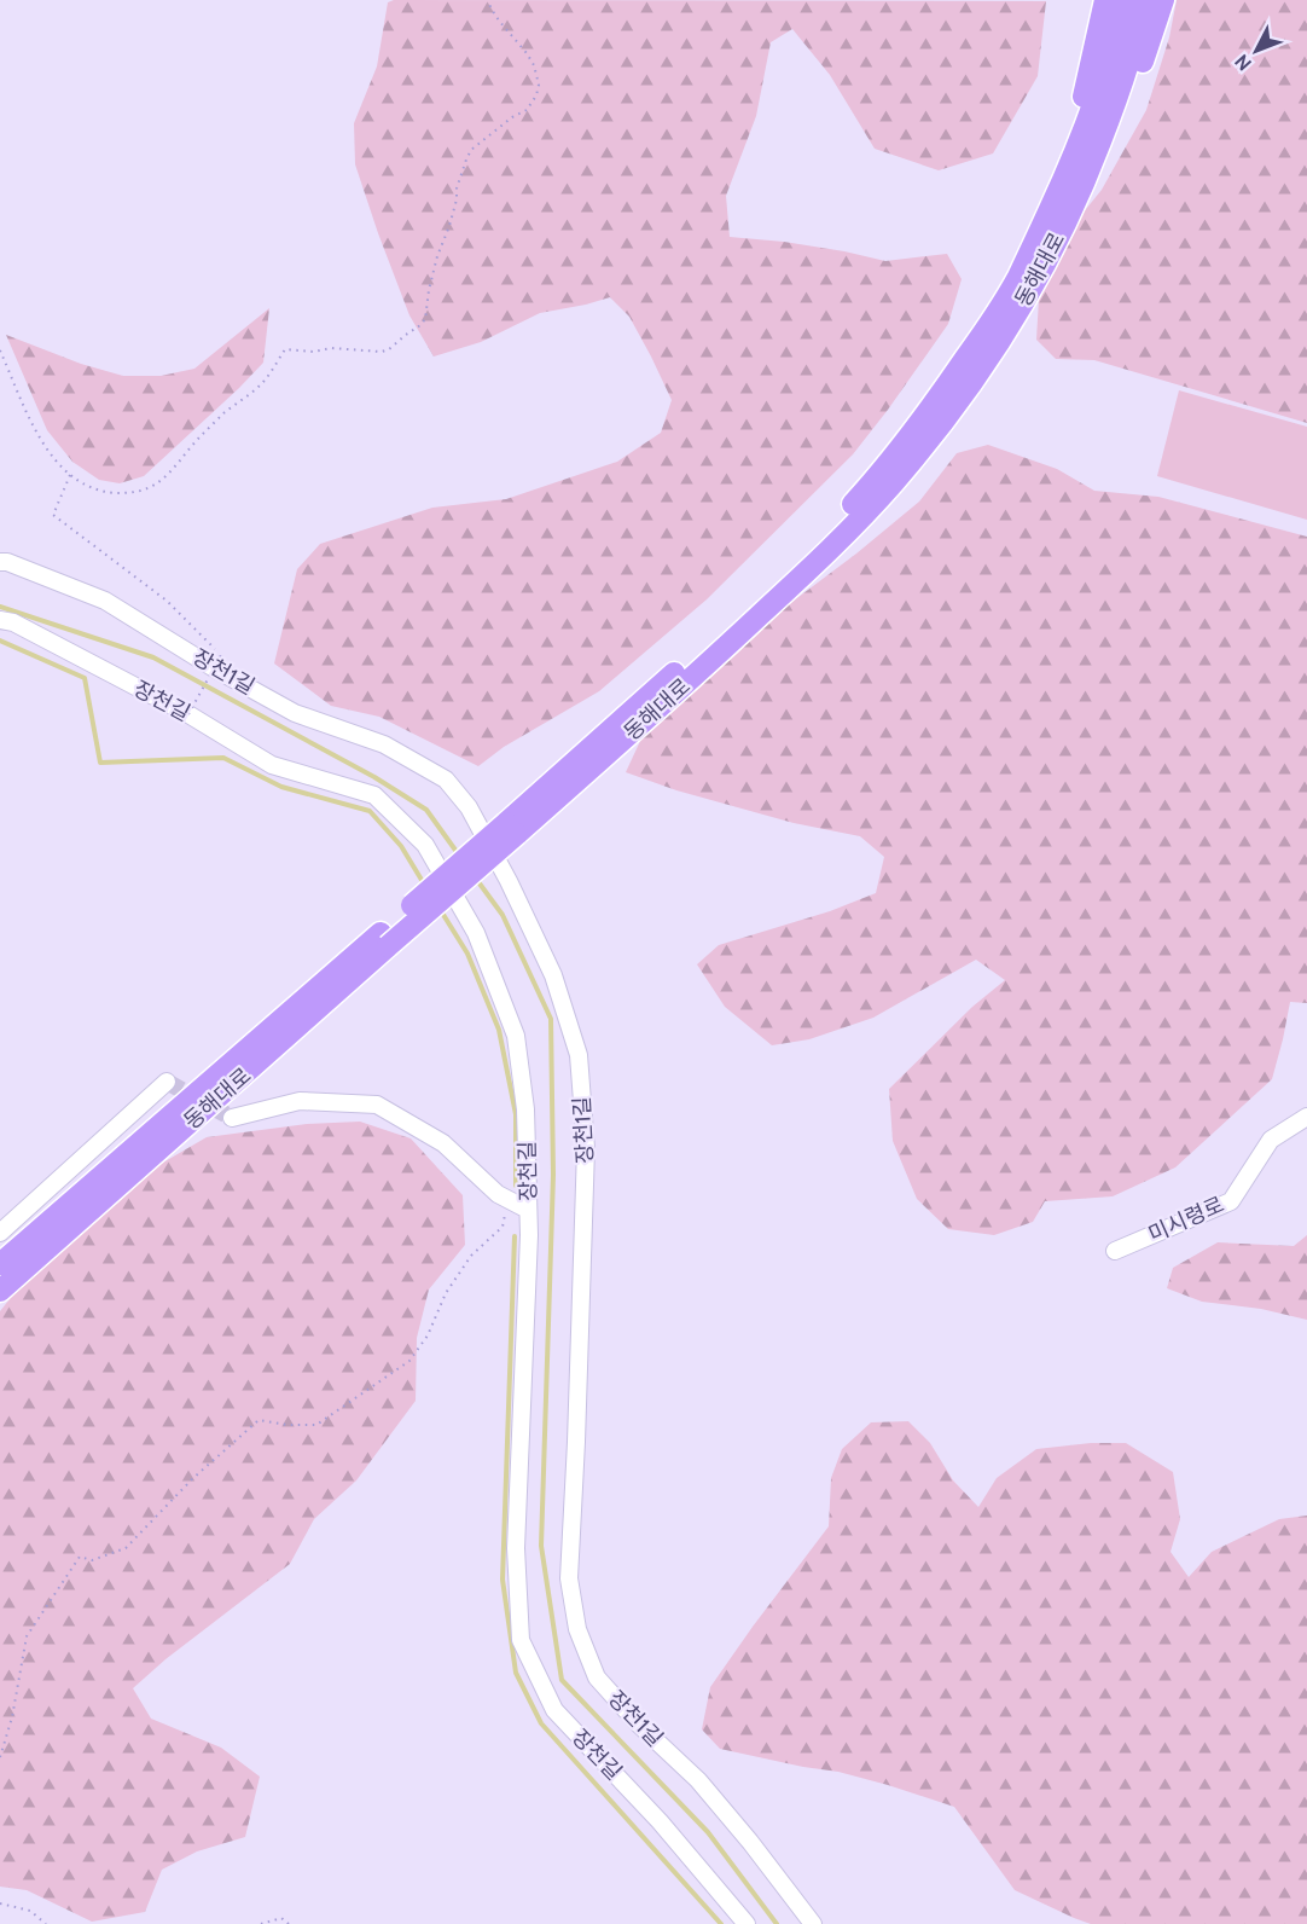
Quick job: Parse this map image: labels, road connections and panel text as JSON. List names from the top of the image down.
{
  "streets": {
    "main road": ["동해대로"],
    "street": ["장천1길", "장천길", "미시령로"]
  },
  "north": "bottom left"
}
